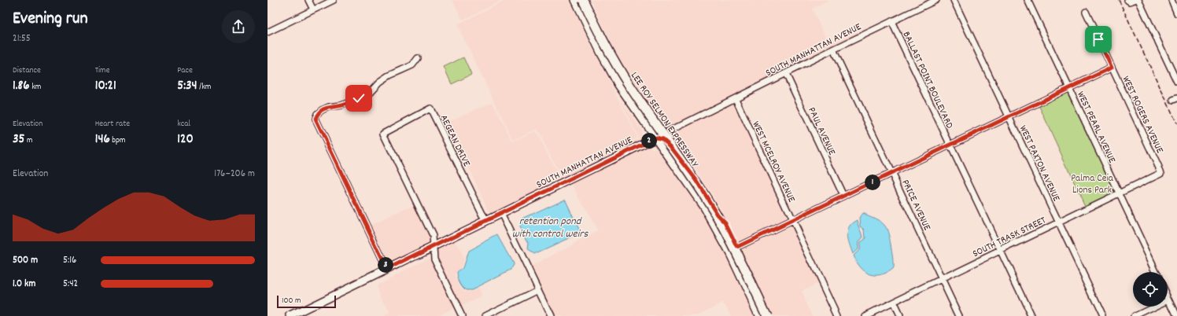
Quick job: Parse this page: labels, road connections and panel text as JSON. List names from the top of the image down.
{
  "streets": {
    "highway": ["LEE ROY SELMON EXPRESSWAY"],
    "main road": ["SOUTH MANHATTAN AVENUE"],
    "street": [
      "BALLAST POINT BOULEVARD",
      "WEST ROGERS AVENUE",
      "WEST PEARL AVENUE",
      "PAUL AVENUE",
      "AEGEAN DRIVE",
      "WEST MCELROY AVENUE",
      "WEST PAXTON AVENUE",
      "PRICE AVENUE",
      "SOUTH TRASK STREET"
    ]
  },
  "crossings": [
    ["SOUTH MANHATTAN AVENUE", "BALLAST POINT BOULEVARD"],
    ["SOUTH MANHATTAN AVENUE", "PAUL AVENUE"],
    ["SOUTH MANHATTAN AVENUE", "AEGEAN DRIVE"],
    ["SOUTH MANHATTAN AVENUE", "WEST MCELROY AVENUE"],
    ["SOUTH MANHATTAN AVENUE", "PRICE AVENUE"],
    ["BALLAST POINT BOULEVARD", "SOUTH TRASK STREET"],
    ["WEST ROGERS AVENUE", "SOUTH TRASK STREET"],
    ["WEST PEARL AVENUE", "SOUTH TRASK STREET"],
    ["WEST PAXTON AVENUE", "SOUTH TRASK STREET"],
    ["PRICE AVENUE", "SOUTH TRASK STREET"]
  ],
  "water": ["retention pond with control weirs"],
  "parks": ["Palma Ceia Lions Park"],
  "scale_bar": "100 m",
  "page": {
    "heading": ["Evening run", "21:55"],
    "stats": [
      ["Distance", "1.86 km"],
      ["Time", "10:21"],
      ["Pace", "5:34 /km"],
      ["Elevation", "35 m"],
      ["Heart rate", "146 bpm"],
      ["kcal", "120"]
    ],
    "pins": ["2", "1", "3"],
    "chart": ["Elevation", "176–206 m"],
    "list": [
      {
        "name": "500 m",
        "note": "5:16"
      },
      {
        "name": "1.0 km",
        "note": "5:42"
      }
    ],
    "scale": "100 m"
  }
}
